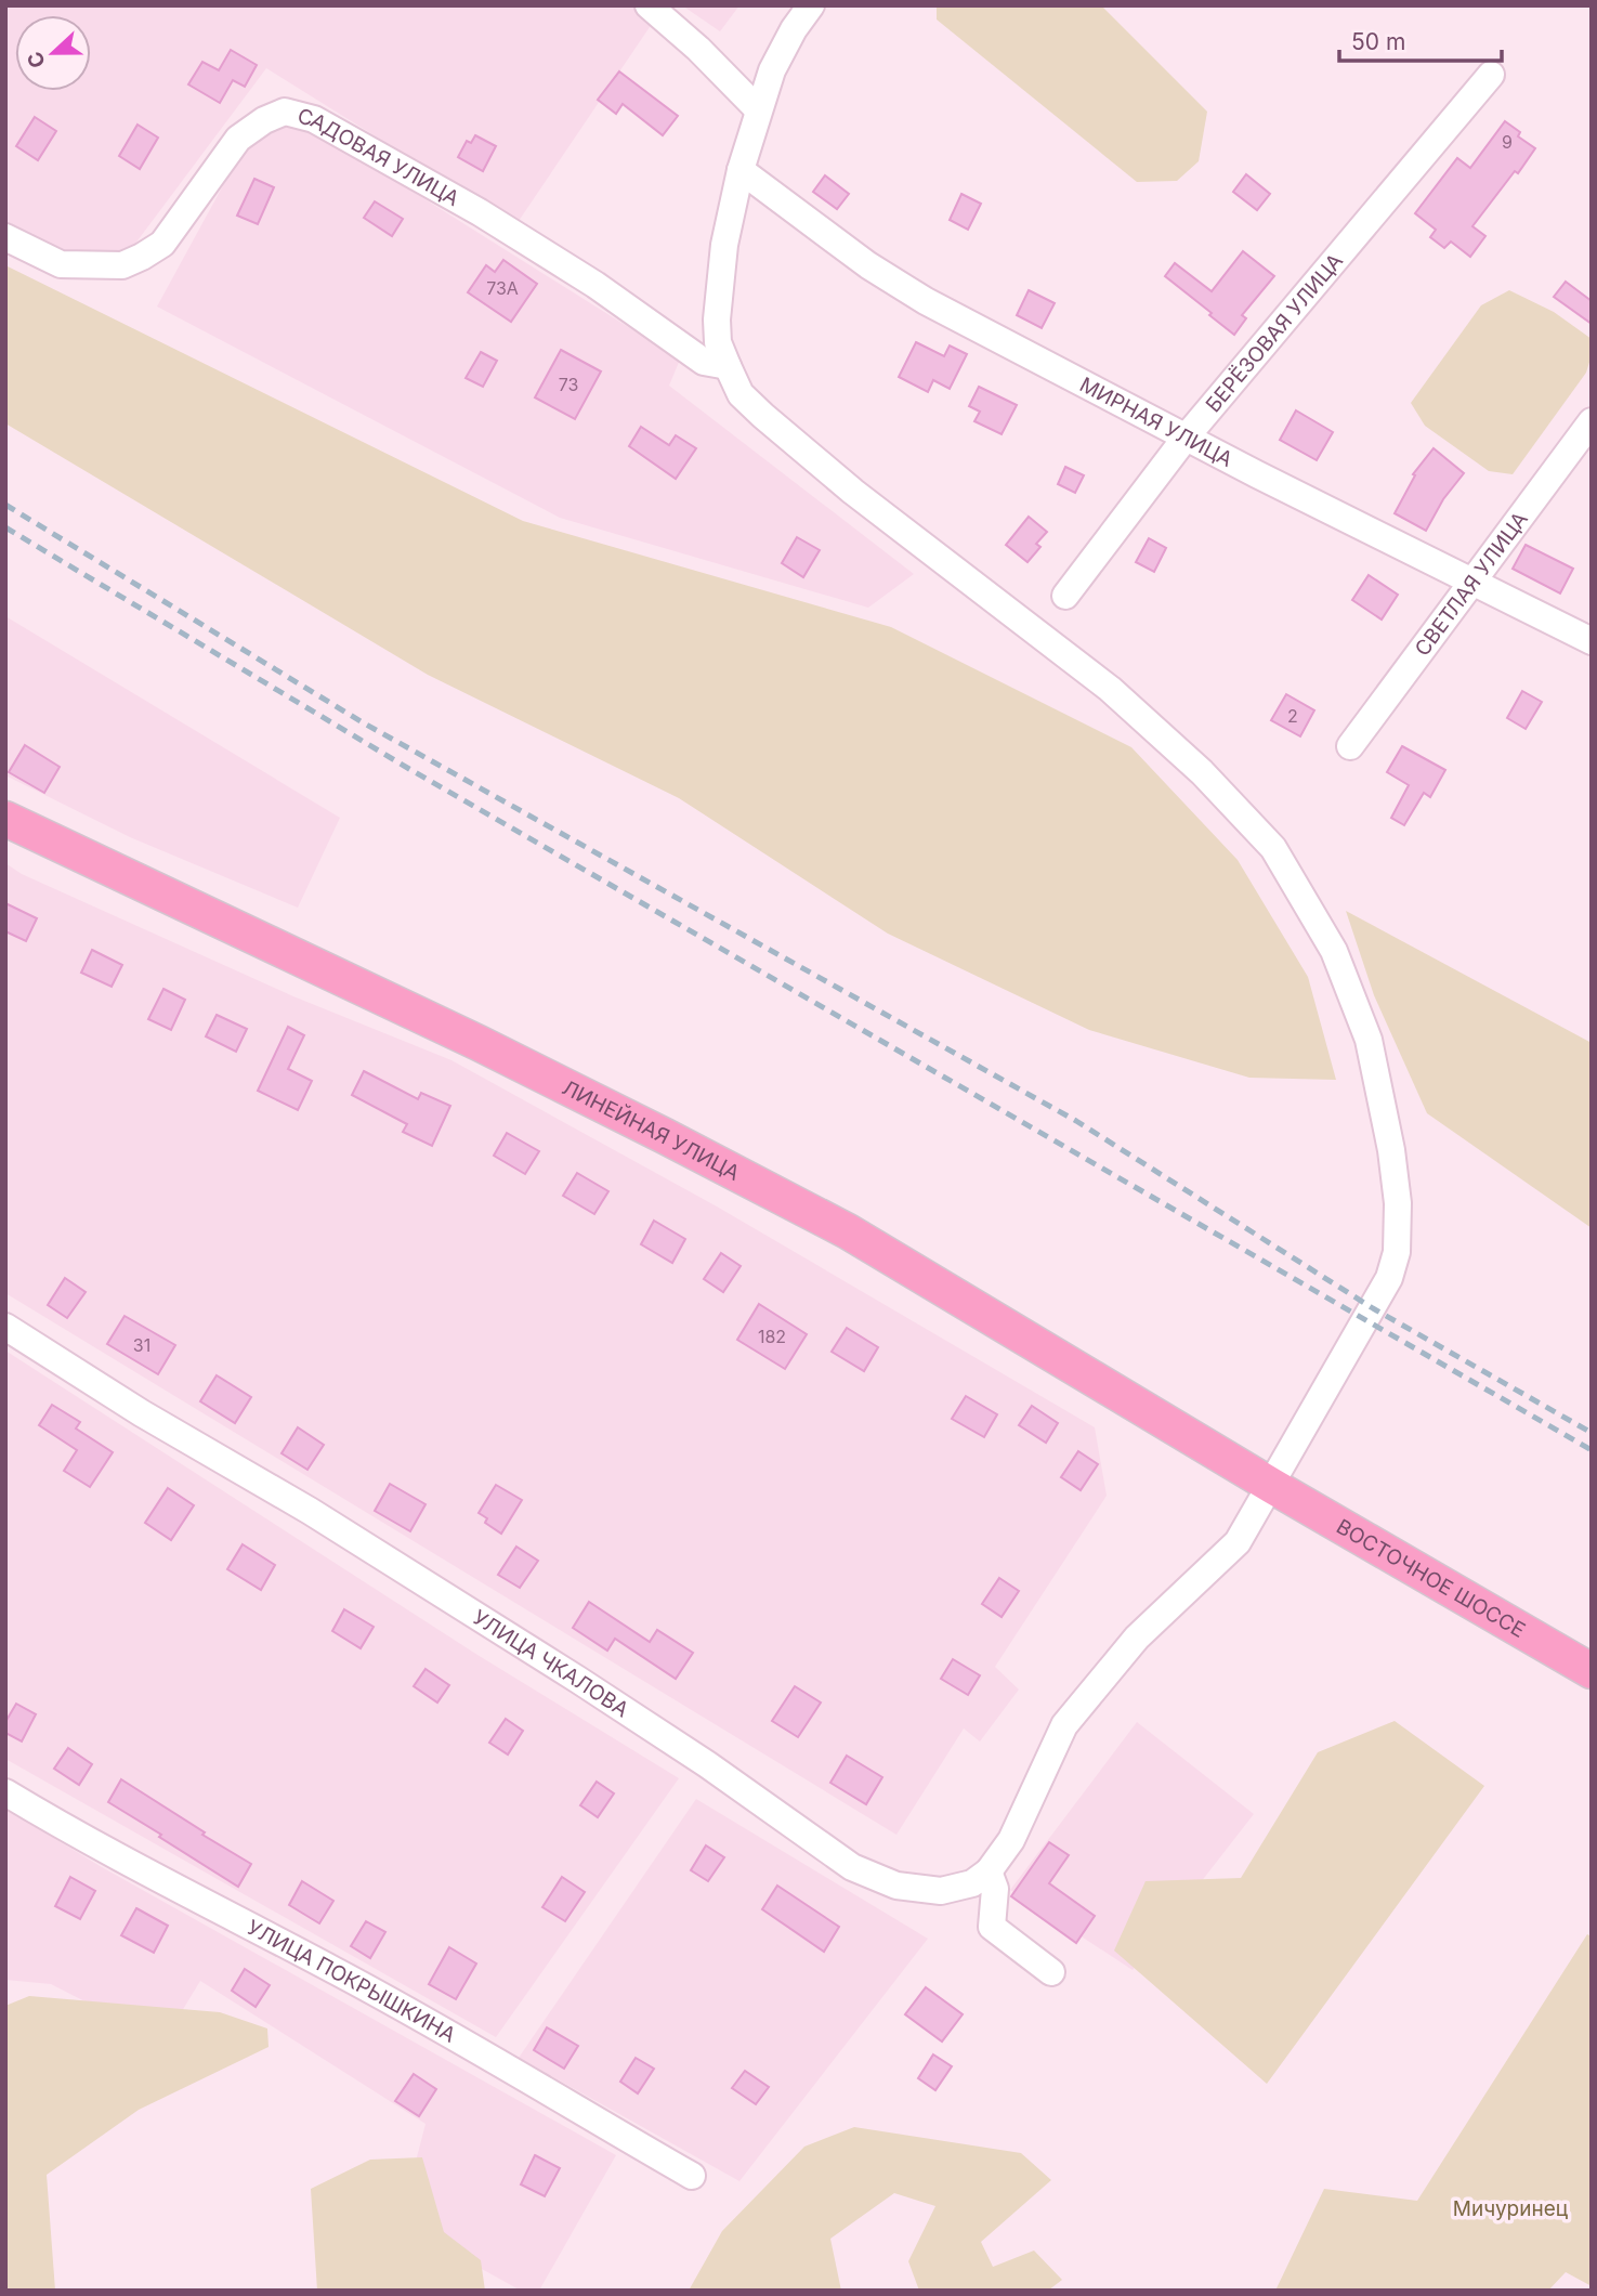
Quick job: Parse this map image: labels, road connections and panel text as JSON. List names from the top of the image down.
{
  "streets": {
    "main road": ["ЛИНЕЙНАЯ УЛИЦА", "ВОСТОЧНОЕ ШОССЕ"],
    "street": [
      "САДОВАЯ УЛИЦА",
      "БЕРЁЗОВАЯ УЛИЦА",
      "МИРНАЯ УЛИЦА",
      "СВЕТЛАЯ УЛИЦА",
      "УЛИЦА ЧКАЛОВА",
      "УЛИЦА ПОКРЫШКИНА"
    ]
  },
  "crossings": [
    ["БЕРЁЗОВАЯ УЛИЦА", "МИРНАЯ УЛИЦА"],
    ["МИРНАЯ УЛИЦА", "СВЕТЛАЯ УЛИЦА"],
    ["ЛИНЕЙНАЯ УЛИЦА", "ВОСТОЧНОЕ ШОССЕ"]
  ],
  "parks": ["Мичуринец"],
  "house_numbers": [
    "9",
    "73А",
    "73",
    "2",
    "182",
    "31"
  ],
  "scale_bar": "50 m",
  "north": "left"
}
